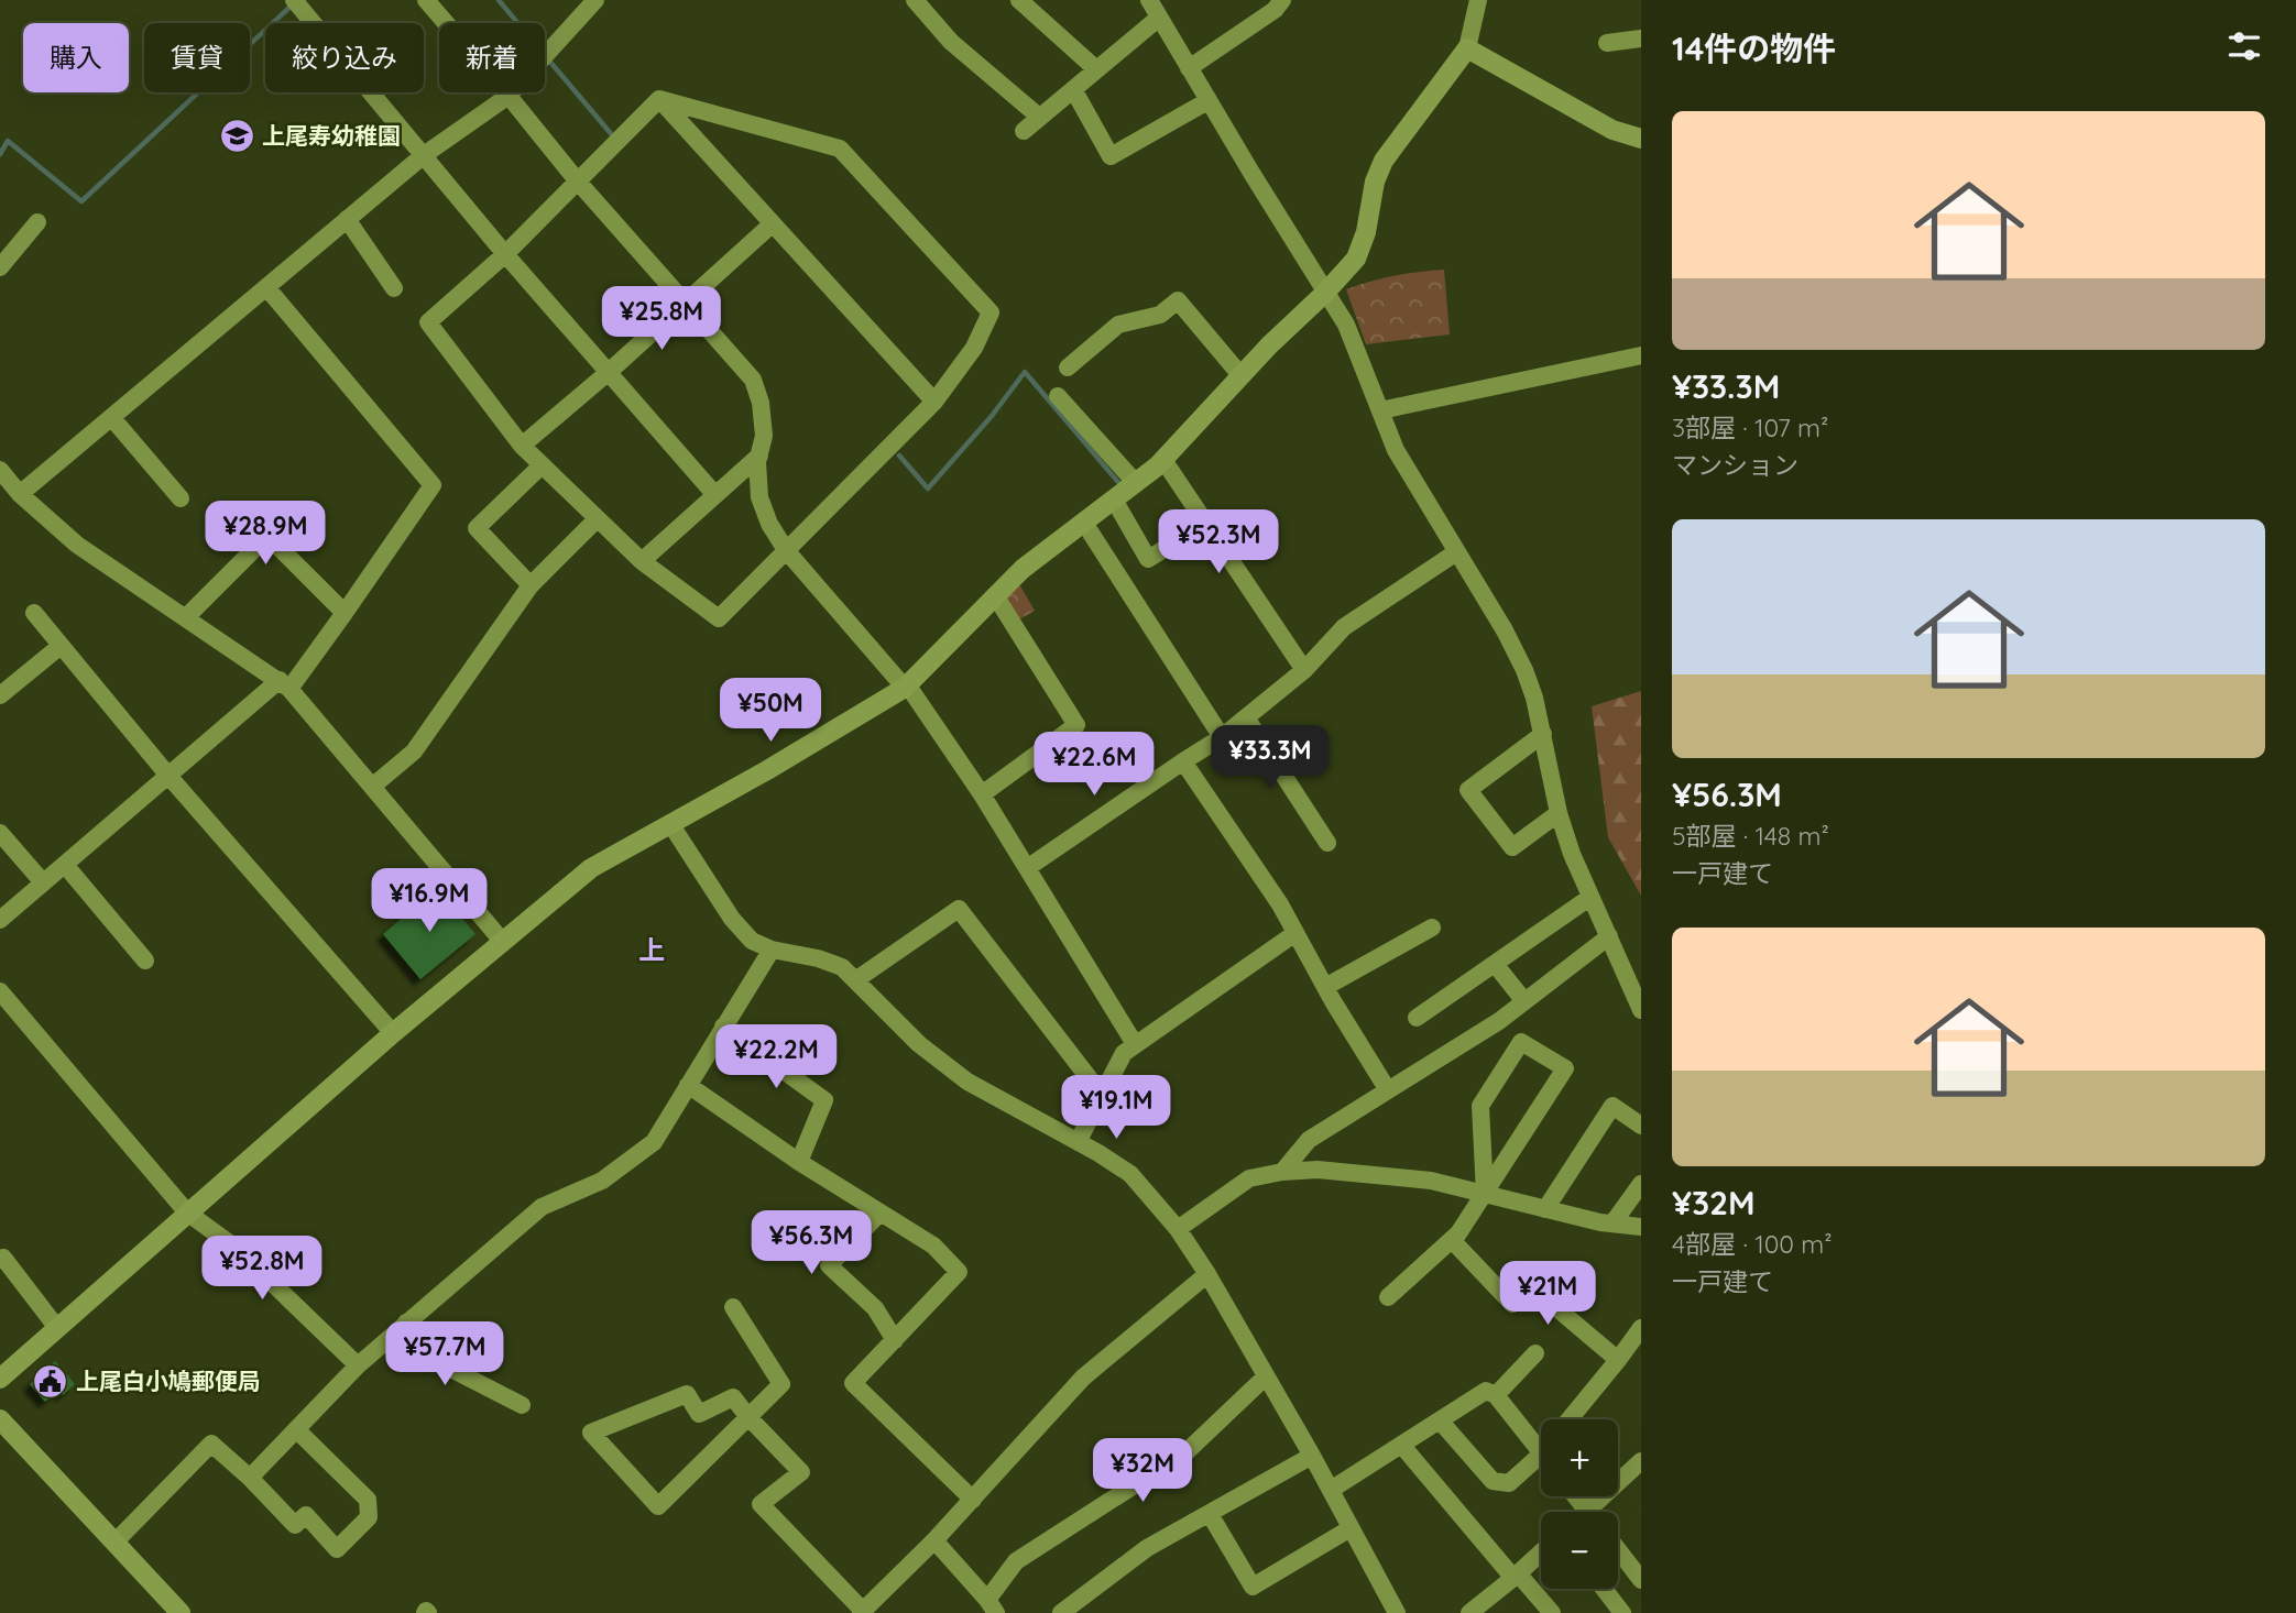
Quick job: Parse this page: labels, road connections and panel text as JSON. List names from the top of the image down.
{
  "districts": ["上"],
  "places": {
    "school or university": ["上尾寿幼稚園"],
    "public building": ["上尾白小鳩郵便局"]
  },
  "page": {
    "heading": "14件の物件",
    "chip": [
      "購入",
      "賃貸",
      "絞り込み",
      "新着"
    ],
    "list": [
      {
        "name": "¥33.3M",
        "note": "3部屋 · 107 m² · マンション"
      },
      {
        "name": "¥56.3M",
        "note": "5部屋 · 148 m² · 一戸建て"
      },
      {
        "name": "¥32M",
        "note": "4部屋 · 100 m² · 一戸建て"
      }
    ],
    "price": [
      "¥25.8M",
      "¥28.9M",
      "¥52.3M",
      "¥50M",
      "¥33.3M",
      "¥22.6M",
      "¥16.9M",
      "¥22.2M",
      "¥19.1M",
      "¥56.3M",
      "¥52.8M",
      "¥21M",
      "¥57.7M",
      "¥32M"
    ],
    "map_buttons": ["+", "−"]
  }
}
